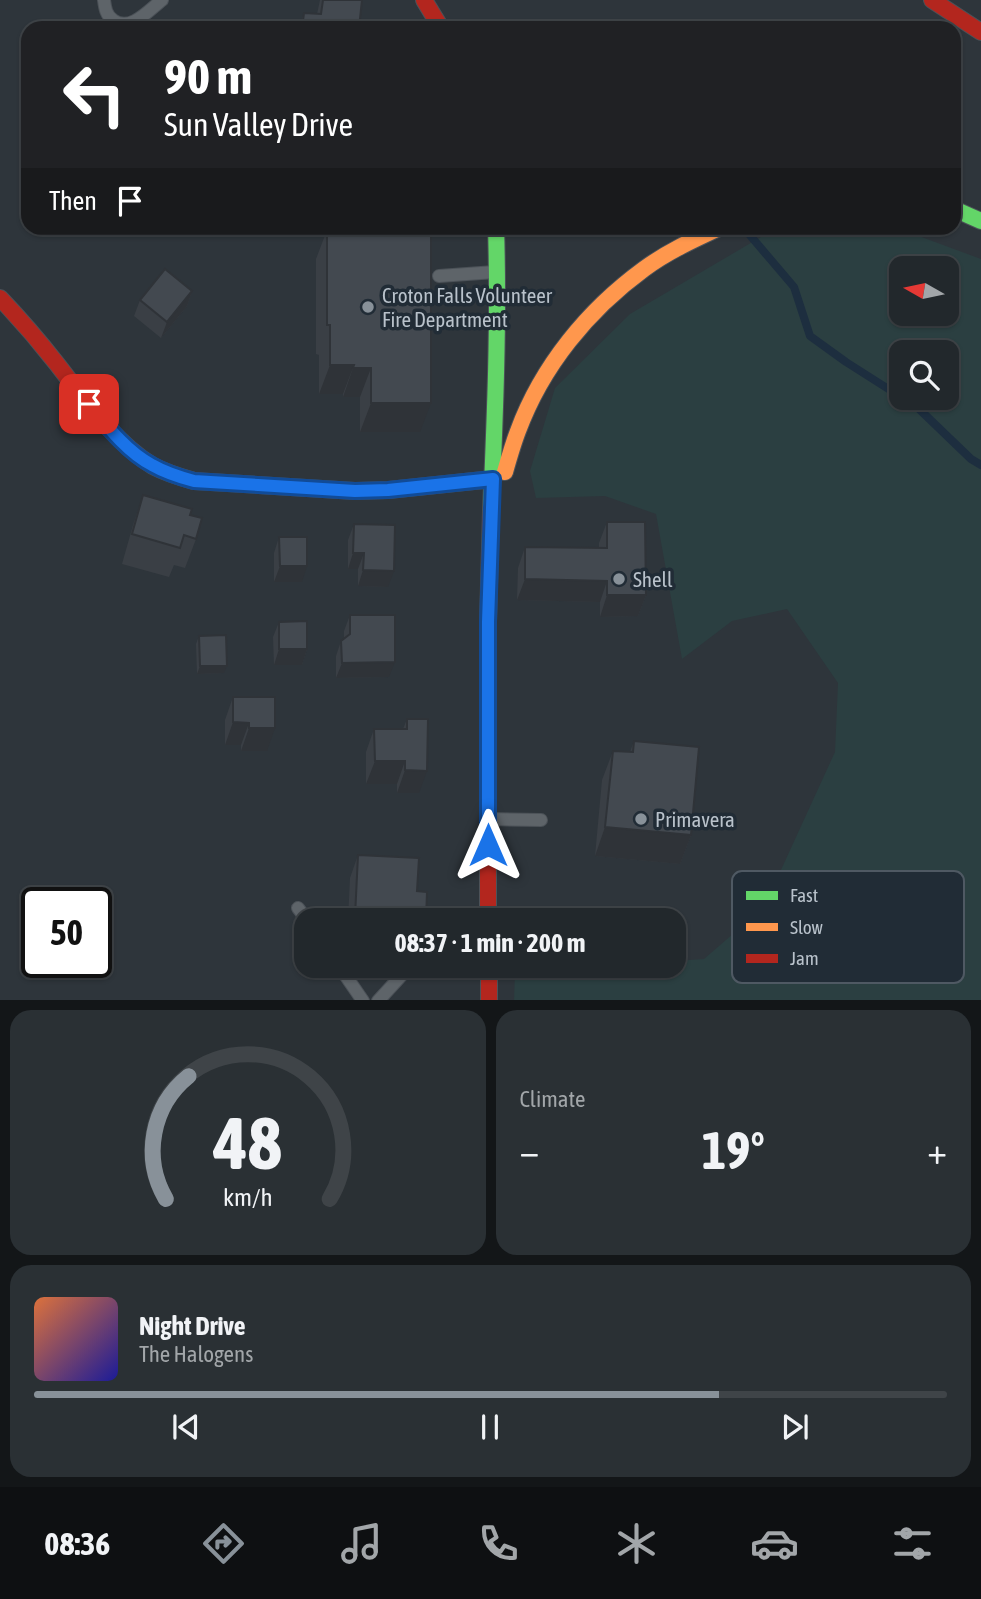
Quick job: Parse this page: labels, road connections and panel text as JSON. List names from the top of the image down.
{
  "places": ["Croton Falls Volunteer Fire Department", "Shell", "Primavera"],
  "legend": ["Fast", "Slow", "Jam"],
  "north": "left",
  "page": {
    "turn": ["90 m", "Sun Valley Drive"],
    "then": "Then",
    "limit": "50",
    "trip": "08:37 · 1 min · 200 m",
    "tile": "Climate",
    "heat": ["−", "19°", "+"],
    "song": ["Night Drive", "The Halogens"],
    "tabs": "08:36",
    "gauge": ["48", "km/h"]
  }
}
